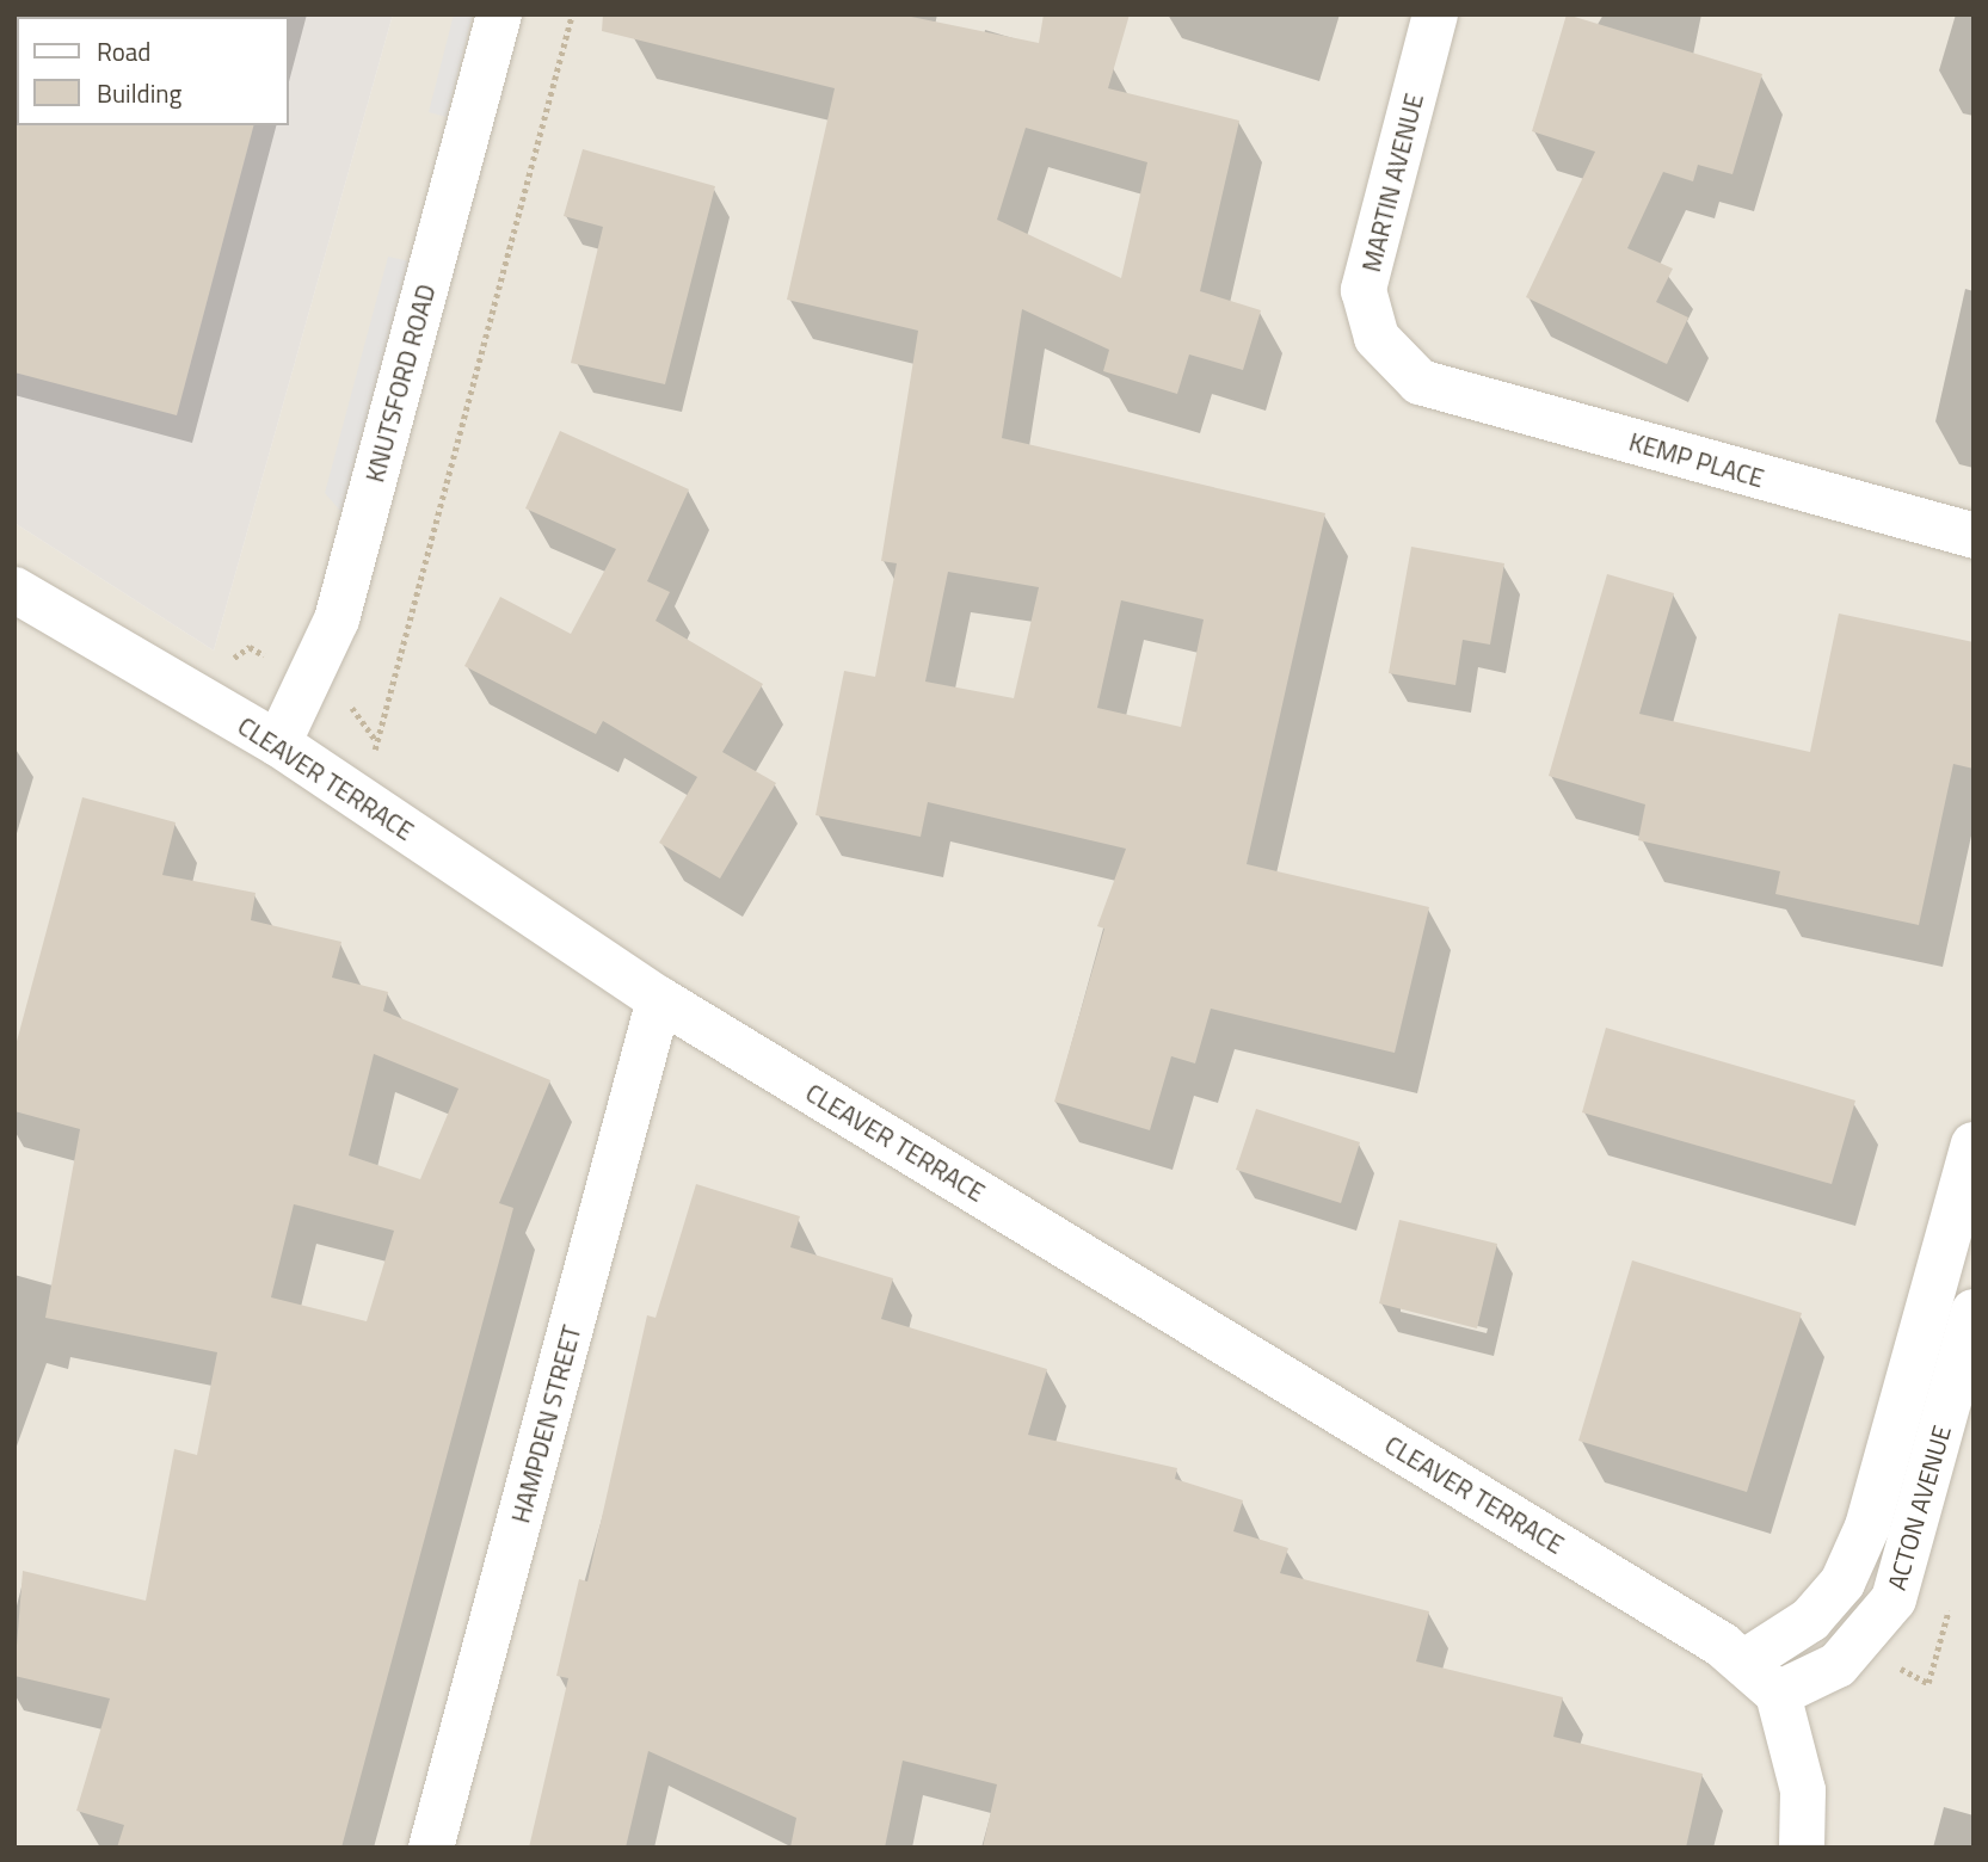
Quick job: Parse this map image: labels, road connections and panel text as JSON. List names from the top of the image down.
{
  "streets": {
    "street": [
      "MARTIN AVENUE",
      "KNUTSFORD ROAD",
      "KEMP PLACE",
      "CLEAVER TERRACE",
      "HAMPDEN STREET",
      "ACTON AVENUE"
    ]
  },
  "crossings": [
    ["MARTIN AVENUE", "KEMP PLACE"],
    ["KNUTSFORD ROAD", "CLEAVER TERRACE"],
    ["CLEAVER TERRACE", "HAMPDEN STREET"],
    ["CLEAVER TERRACE", "ACTON AVENUE"]
  ],
  "legend": ["Road", "Building"]
}
